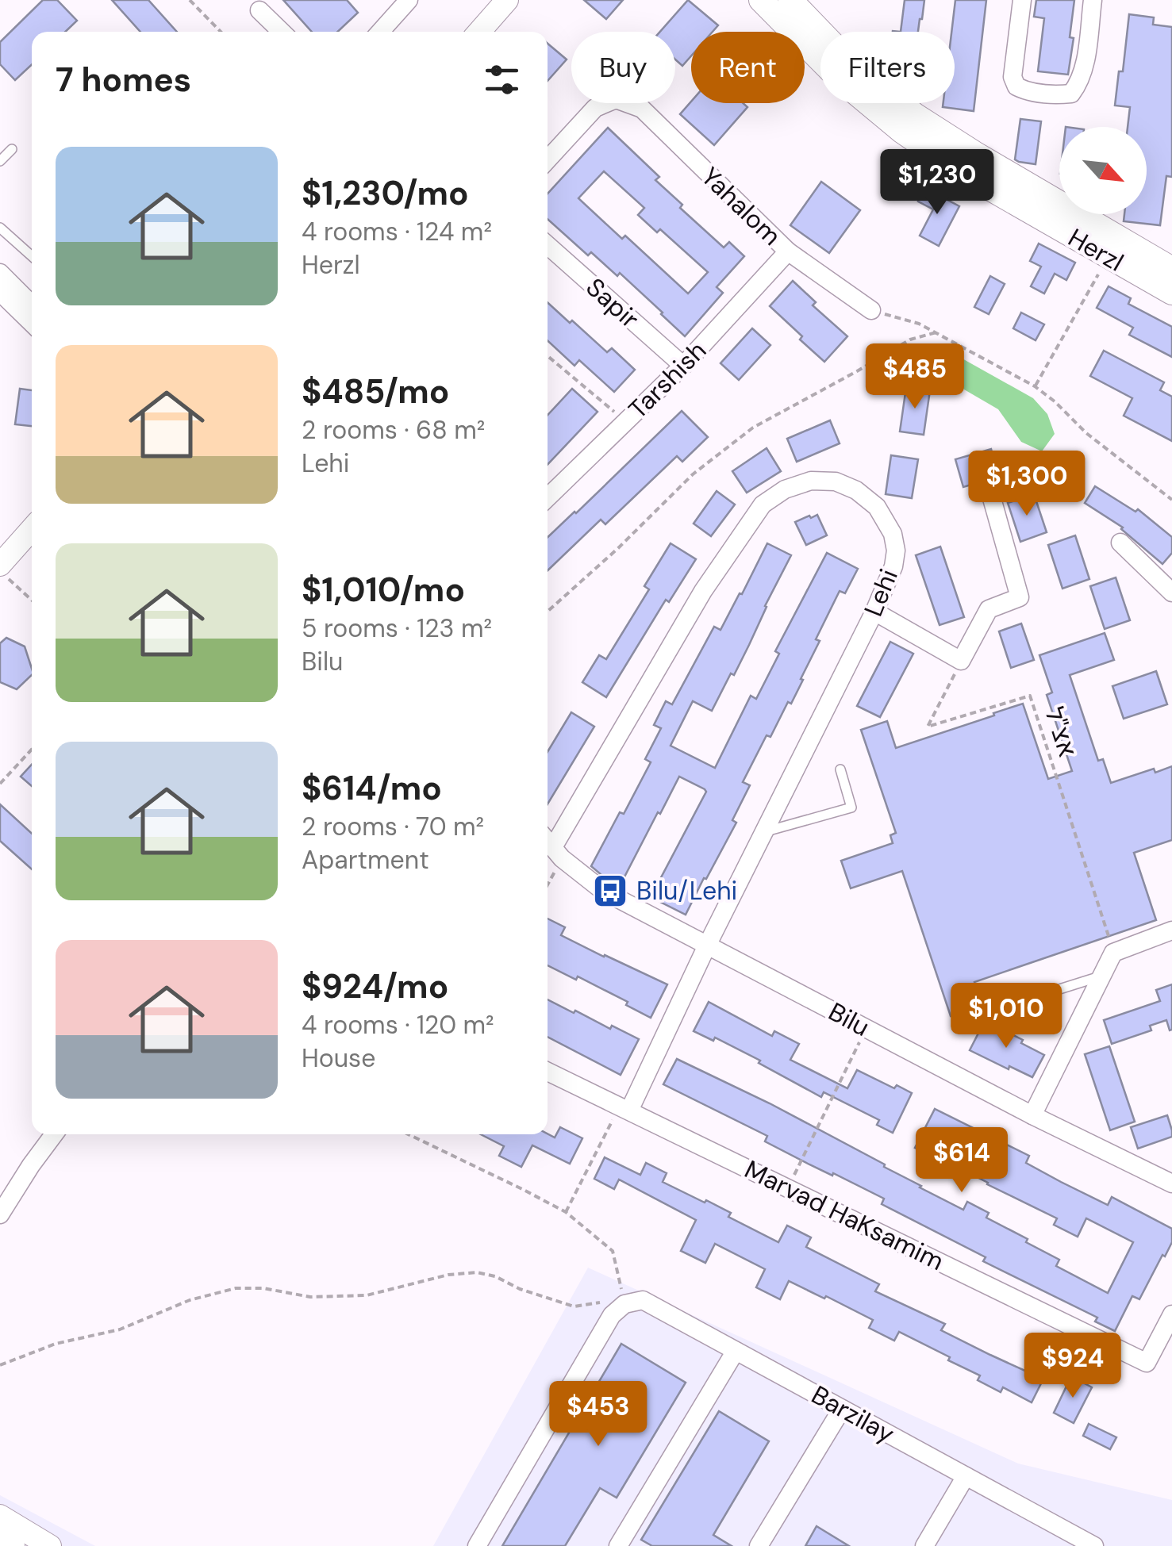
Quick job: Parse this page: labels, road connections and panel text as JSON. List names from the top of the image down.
{
  "streets": {
    "main road": ["Herzl"],
    "street": [
      "Yahalom",
      "Sapir",
      "Tarshish",
      "Lehi",
      "Bilu",
      "Marvad HaKsamim",
      "Barzilay"
    ],
    "path": ["אצ\"ל"]
  },
  "crossings": [
    ["Yahalom", "Tarshish"],
    ["Sapir", "Tarshish"],
    ["Lehi", "Bilu"],
    ["Lehi", "Marvad HaKsamim"]
  ],
  "places": {
    "bus stop": ["Bilu/Lehi"]
  },
  "north": "bottom right",
  "page": {
    "chip": ["Buy", "Rent", "Filters"],
    "heading": "7 homes",
    "list": [
      {
        "name": "$1,230/mo",
        "note": "4 rooms · 124 m² · Herzl"
      },
      {
        "name": "$485/mo",
        "note": "2 rooms · 68 m² · Lehi"
      },
      {
        "name": "$1,010/mo",
        "note": "5 rooms · 123 m² · Bilu"
      },
      {
        "name": "$614/mo",
        "note": "2 rooms · 70 m² · Apartment"
      },
      {
        "name": "$924/mo",
        "note": "4 rooms · 120 m² · House"
      }
    ],
    "price": [
      "$1,230",
      "$485",
      "$1,300",
      "$1,010",
      "$614",
      "$924",
      "$453"
    ]
  }
}
